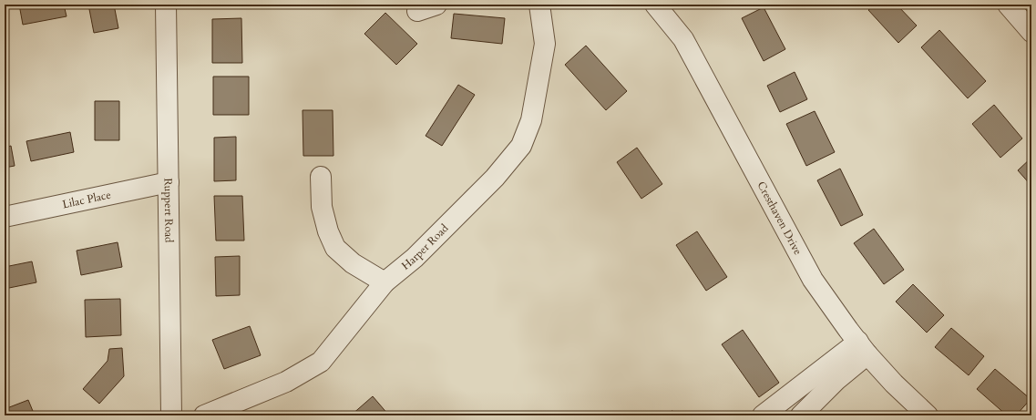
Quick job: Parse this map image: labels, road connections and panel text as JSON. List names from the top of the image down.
{
  "streets": {
    "street": [
      "Lilac Place",
      "Ruppert Road",
      "Cresthaven Drive",
      "Harper Road"
    ]
  },
  "crossings": [
    ["Lilac Place", "Ruppert Road"]
  ]
}
